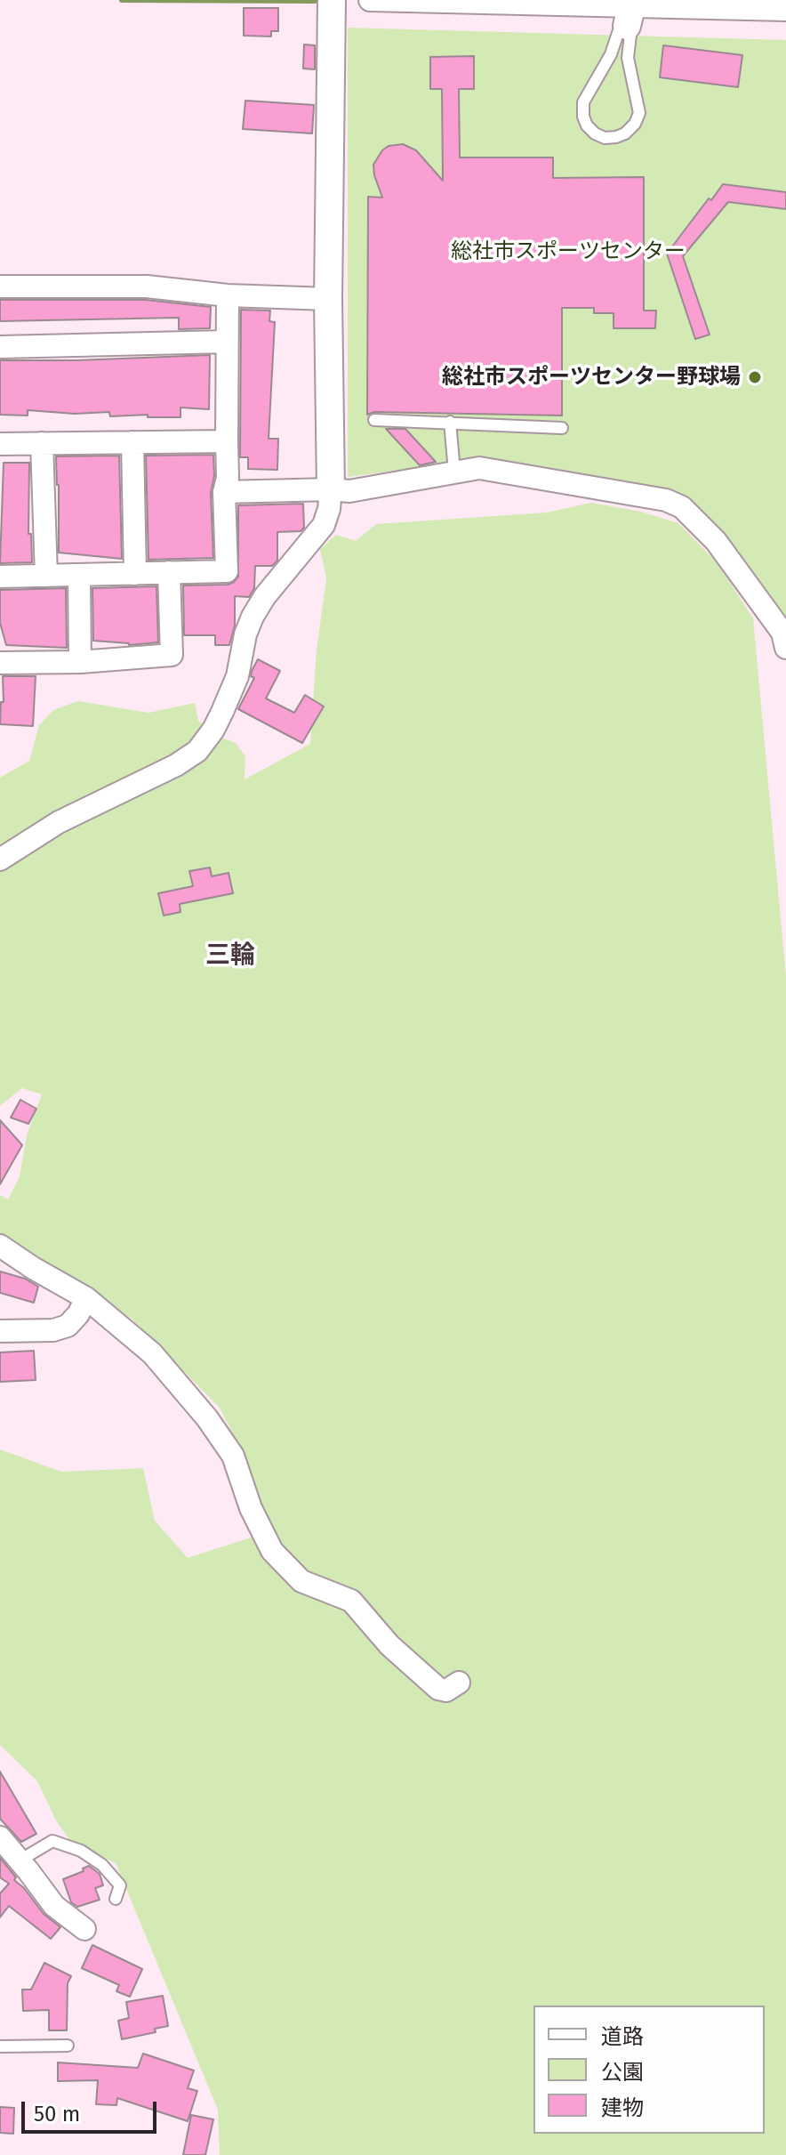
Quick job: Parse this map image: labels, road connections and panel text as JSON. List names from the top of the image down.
{
  "districts": ["三輪"],
  "parks": ["総社市スポーツセンター"],
  "places": ["総社市スポーツセンター野球場"],
  "legend": ["道路", "公園", "建物"],
  "scale_bar": "50 m"
}
